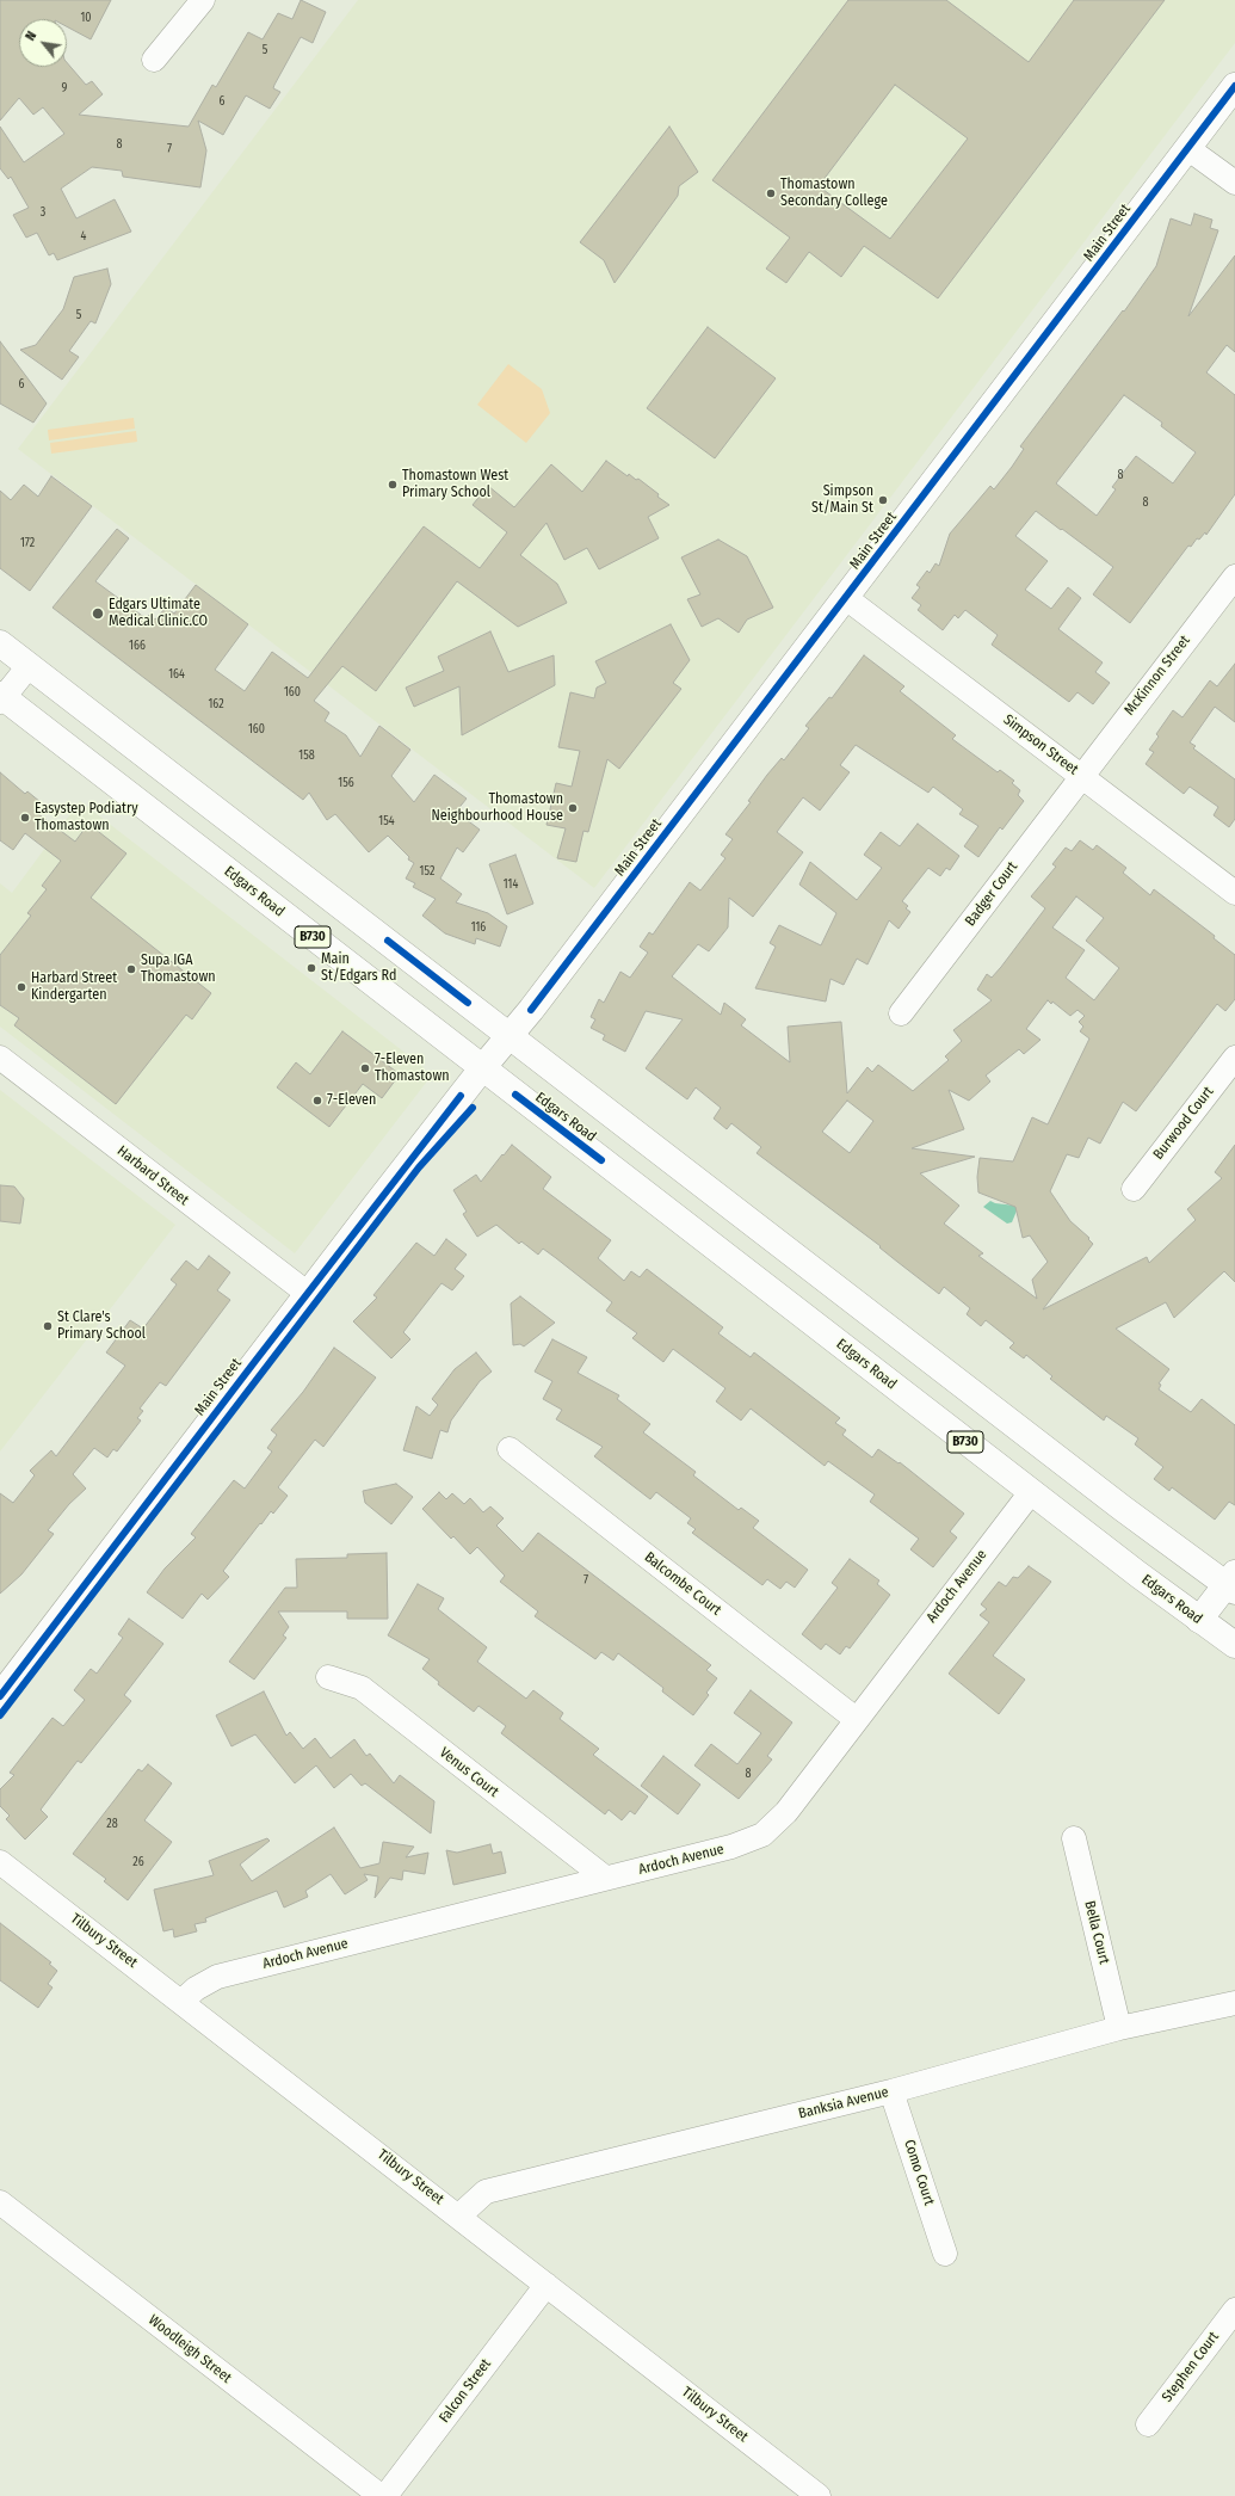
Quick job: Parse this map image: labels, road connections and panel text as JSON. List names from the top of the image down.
{
  "streets": {
    "main road": ["Main Street", "Edgars Road", "B730"],
    "street": [
      "McKinnon Street",
      "Simpson Street",
      "Badger Court",
      "Burwood Court",
      "Harbard Street",
      "Balcombe Court",
      "Ardoch Avenue",
      "Venus Court",
      "Bella Court",
      "Tilbury Street",
      "Banksia Avenue",
      "Como Court",
      "Woodleigh Street",
      "Stephen Court",
      "Falcon Street"
    ]
  },
  "crossings": [
    ["Main Street", "Simpson Street"],
    ["Main Street", "Edgars Road"],
    ["Main Street", "Harbard Street"],
    ["McKinnon Street", "Simpson Street"],
    ["McKinnon Street", "Badger Court"],
    ["Simpson Street", "Badger Court"],
    ["Edgars Road", "Ardoch Avenue"],
    ["Balcombe Court", "Ardoch Avenue"],
    ["Ardoch Avenue", "Venus Court"],
    ["Ardoch Avenue", "Tilbury Street"],
    ["Bella Court", "Banksia Avenue"],
    ["Tilbury Street", "Banksia Avenue"],
    ["Tilbury Street", "Falcon Street"],
    ["Banksia Avenue", "Como Court"]
  ],
  "places": [
    "Thomastown Secondary College",
    "Thomastown West Primary School",
    "Simpson St/Main St",
    "Edgars Ultimate Medical Clinic.CO",
    "Thomastown Neighbourhood House",
    "Easystep Podiatry Thomastown",
    "Main St/Edgars Rd",
    "Supa IGA Thomastown",
    "Harbard Street Kindergarten",
    "7-Eleven Thomastown",
    "7-Eleven",
    "St Clare's Primary School"
  ],
  "house_numbers": [
    "10",
    "5",
    "9",
    "6",
    "8",
    "7",
    "3",
    "4",
    "5",
    "6",
    "8",
    "8",
    "172",
    "166",
    "164",
    "160",
    "162",
    "160",
    "158",
    "156",
    "154",
    "152",
    "114",
    "116",
    "7",
    "8",
    "28",
    "26"
  ],
  "north": "top left"
}
